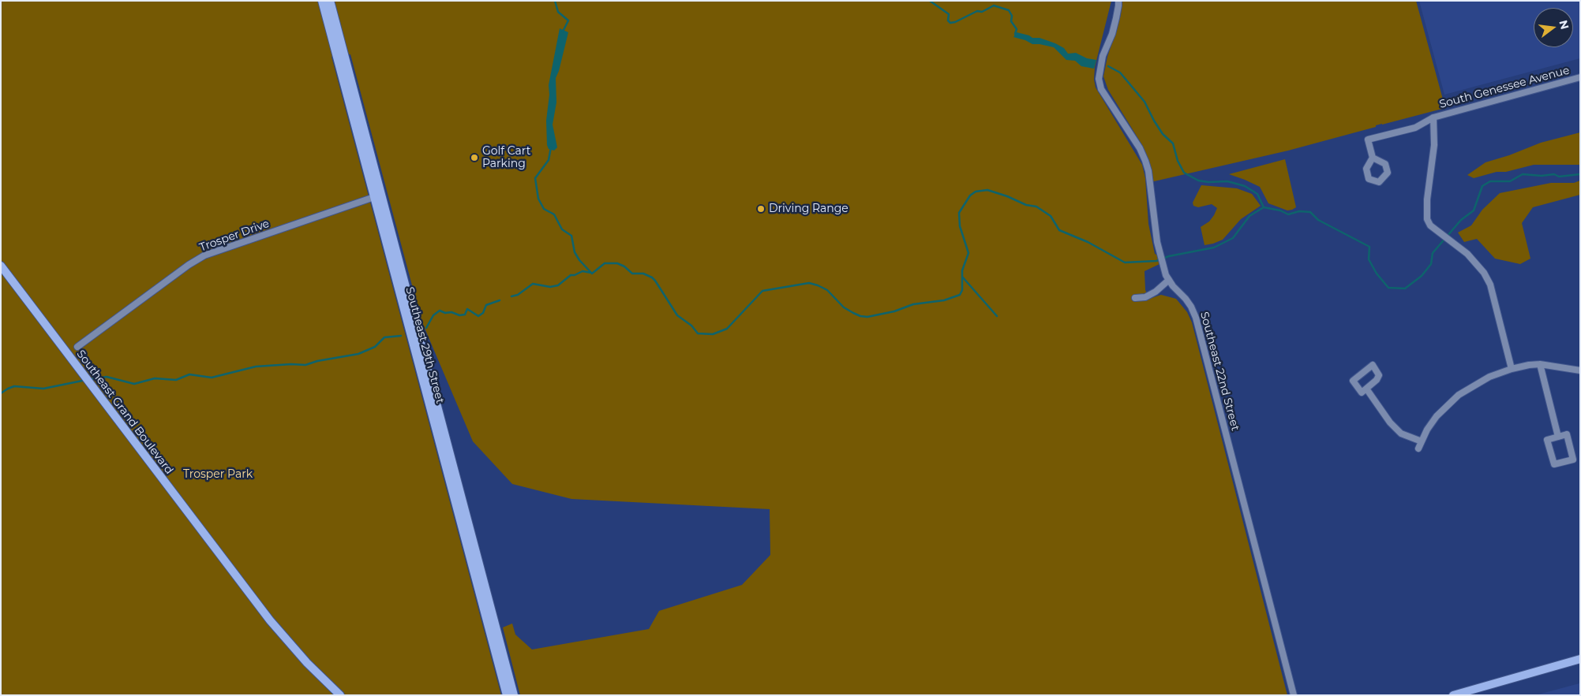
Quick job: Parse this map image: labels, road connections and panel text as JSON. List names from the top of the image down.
{
  "streets": {
    "main road": ["Southeast 29th Street", "Southeast Grand Boulevard"],
    "street": ["South Genessee Avenue", "Trosper Drive", "Southeast 22nd Street"]
  },
  "crossings": [
    ["Trosper Drive", "Southeast 29th Street"]
  ],
  "parks": ["Trosper Park"],
  "places": ["Golf Cart Parking", "Driving Range"],
  "north": "right"
}
